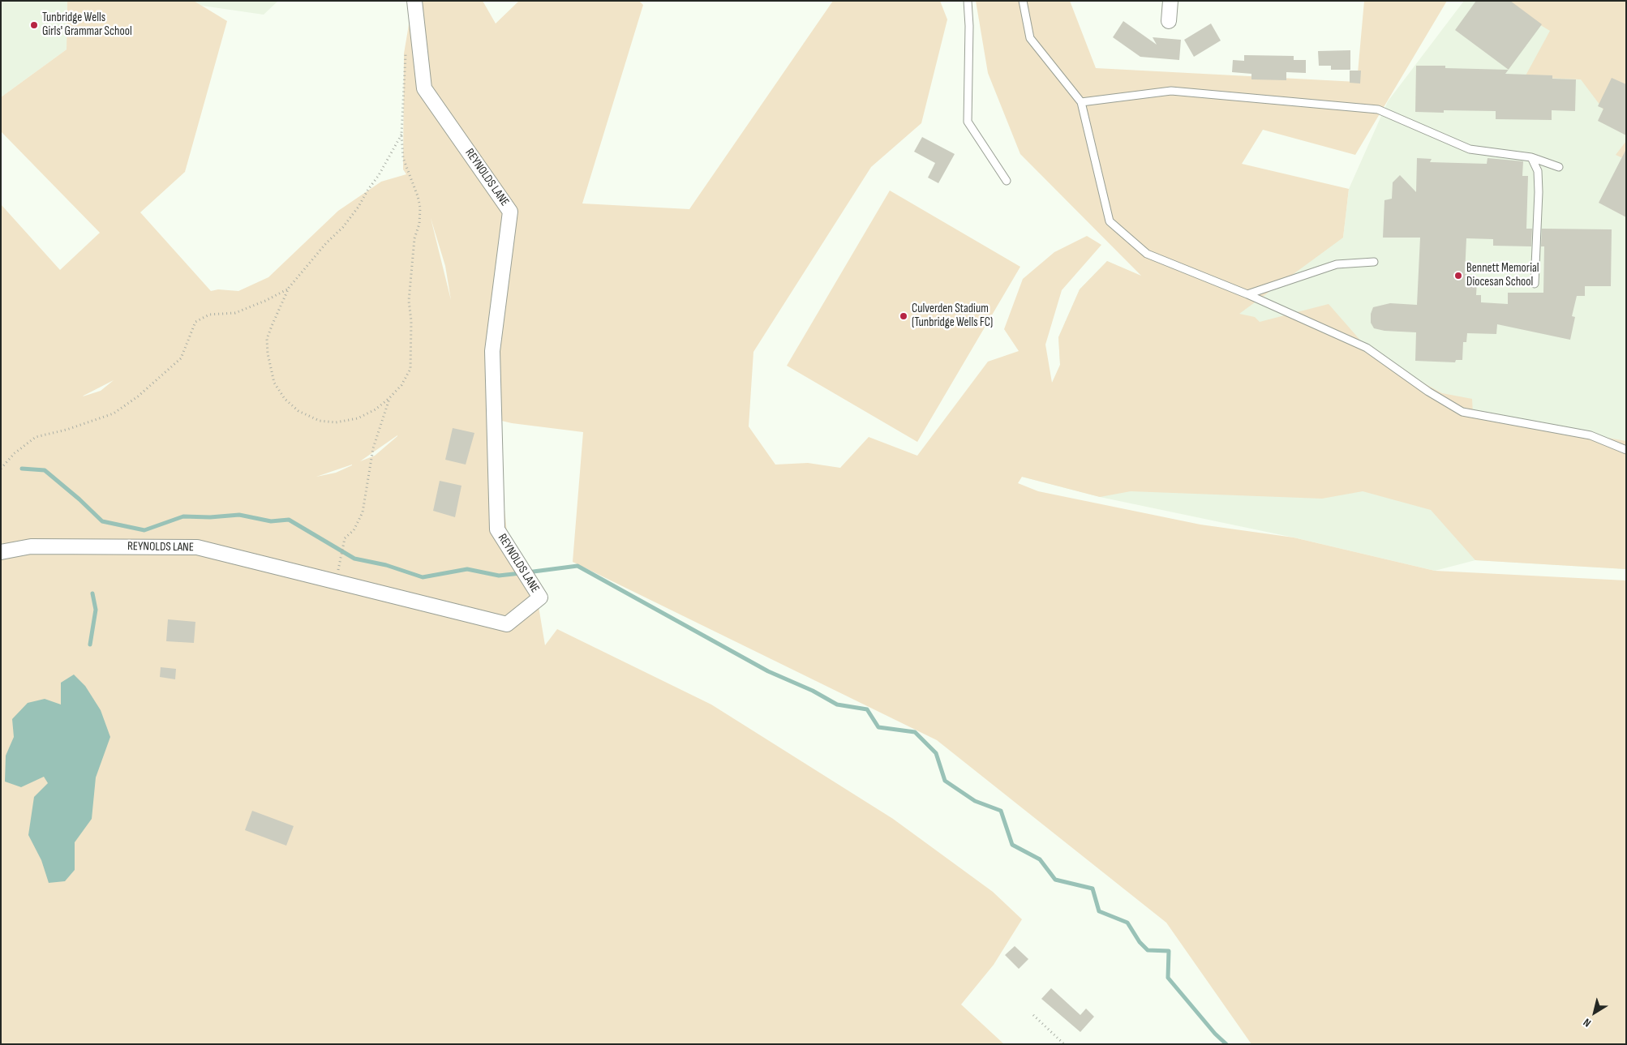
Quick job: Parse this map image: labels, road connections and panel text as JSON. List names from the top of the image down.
{
  "streets": {
    "street": ["REYNOLDS LANE"]
  },
  "places": ["Tunbridge Wells Girls' Grammar School", "Bennett Memorial Diocesan School", "Culverden Stadium (Tunbridge Wells FC)"],
  "north": "bottom left"
}
